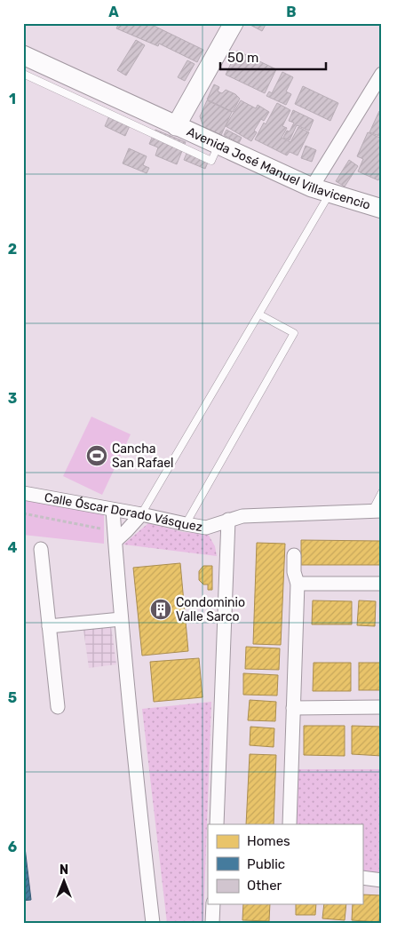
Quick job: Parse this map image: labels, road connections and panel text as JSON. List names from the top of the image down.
{
  "streets": {
    "main road": ["Avenida José Manuel Villavicencio"],
    "street": ["Calle Óscar Dorado Vásquez"]
  },
  "places": {
    "sports": ["Cancha San Rafael"],
    "building": ["Condominio Valle Sarco"]
  },
  "legend": ["Homes", "Public", "Other"],
  "scale_bar": "50 m",
  "north": "top",
  "grid": {
    "columns": ["A", "B"],
    "rows": [
      "1",
      "2",
      "3",
      "4",
      "5",
      "6"
    ]
  }
}
